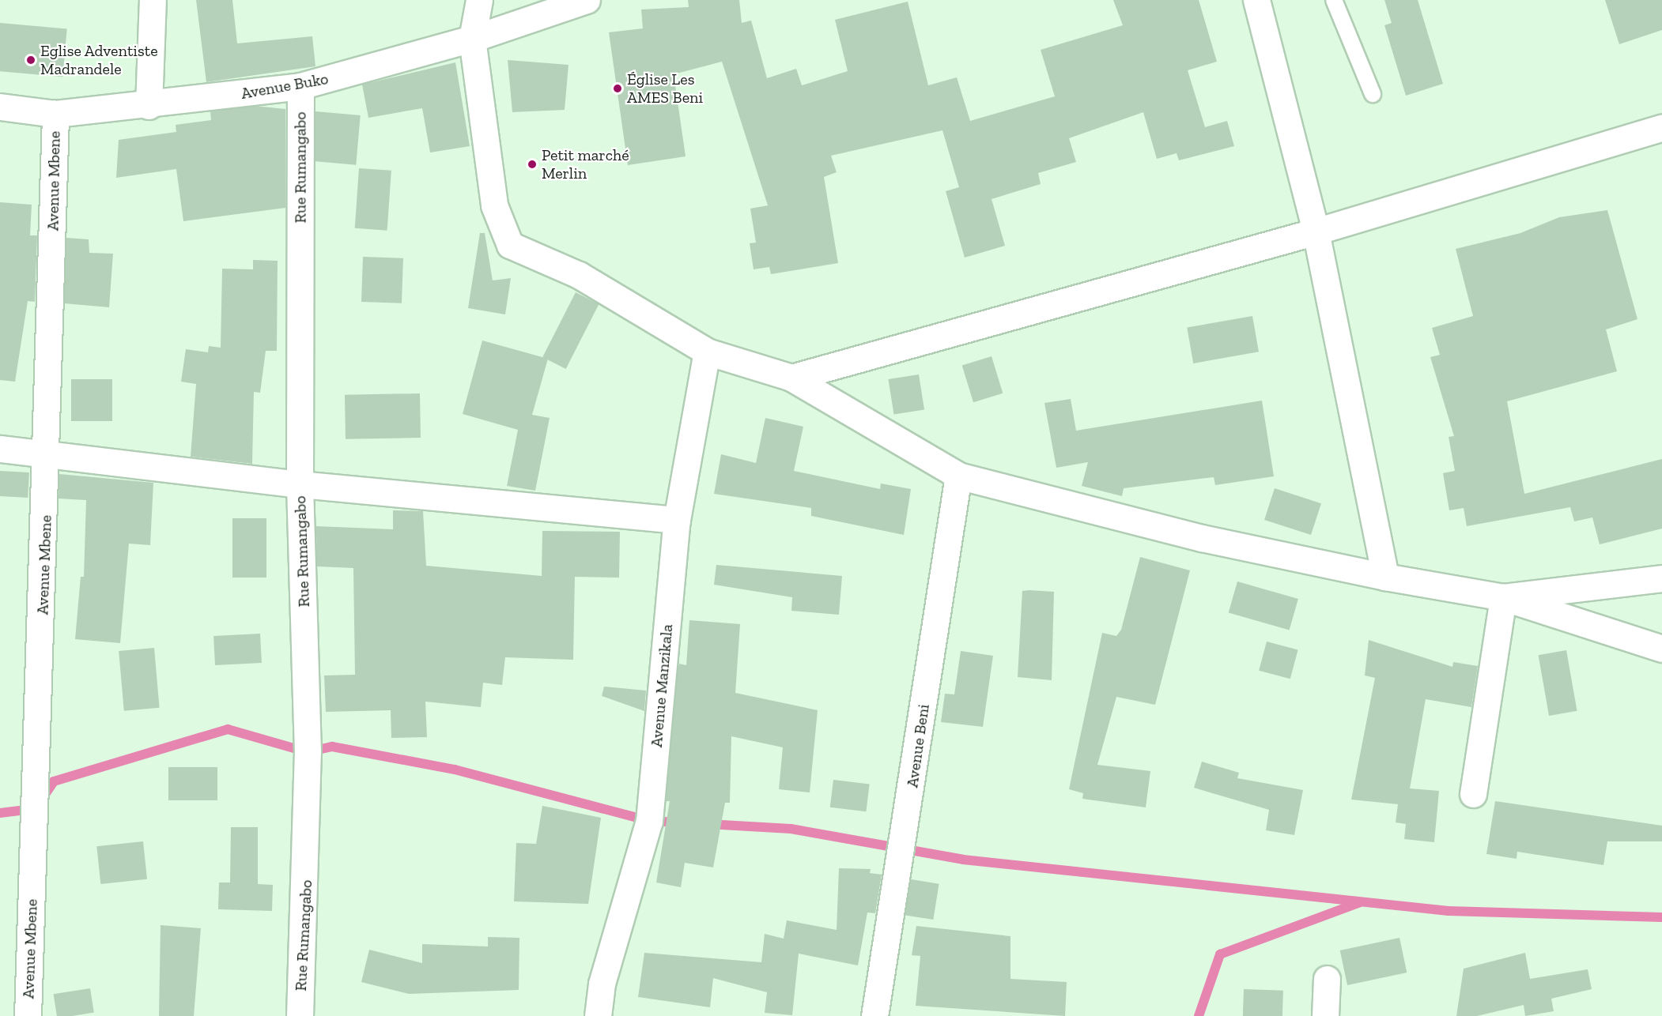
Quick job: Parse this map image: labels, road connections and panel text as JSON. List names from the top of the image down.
{
  "streets": {
    "street": [
      "Avenue Buko",
      "Rue Rumangabo",
      "Avenue Mbene",
      "Avenue Manzikala",
      "Avenue Beni"
    ]
  },
  "crossings": [
    ["Avenue Buko", "Rue Rumangabo"],
    ["Avenue Buko", "Avenue Mbene"]
  ],
  "places": ["Eglise Adventiste Madrandele", "Église Les AMES Beni", "Petit marché Merlin"]
}
